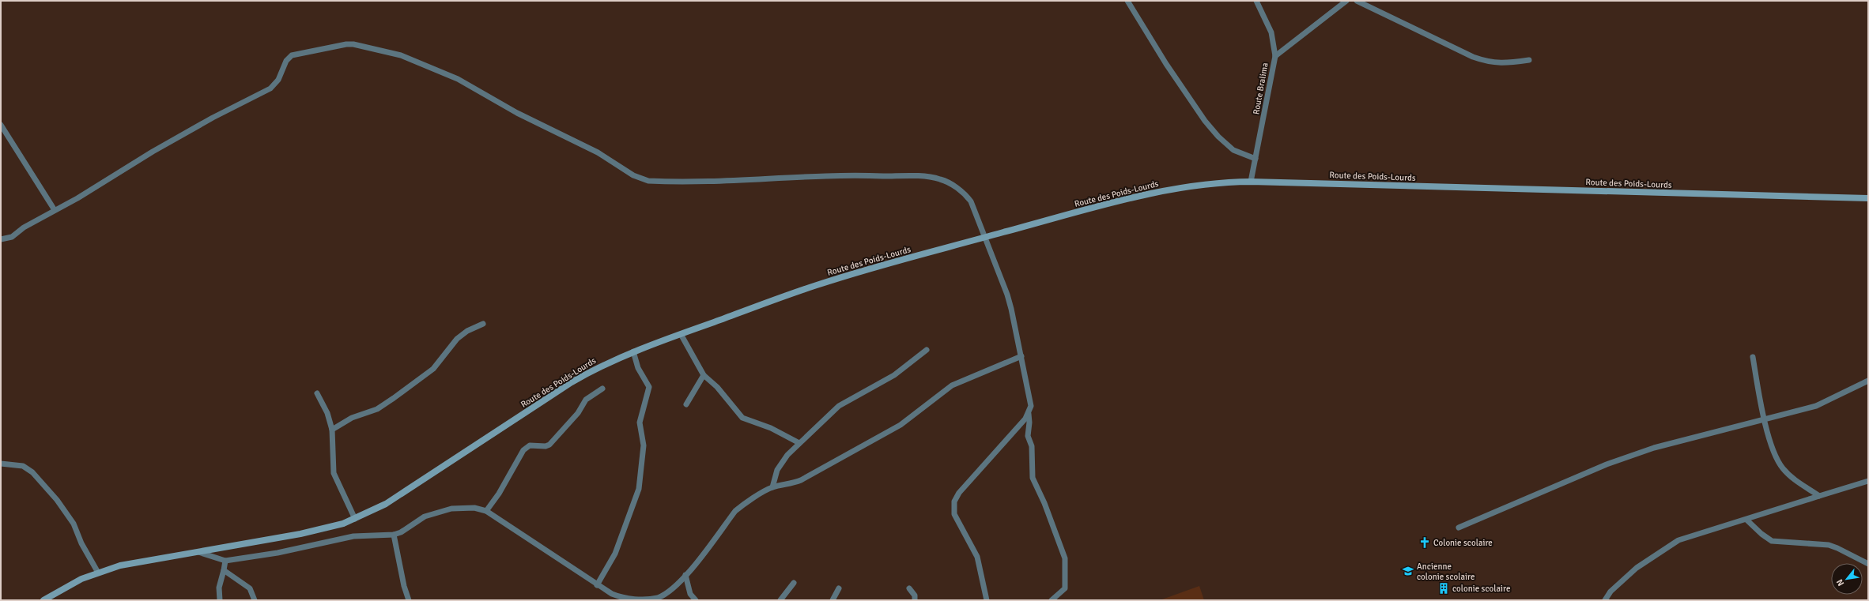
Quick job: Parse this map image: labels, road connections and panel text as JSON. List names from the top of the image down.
{
  "streets": {
    "street": ["Route Bralima", "Route des Poids-Lourds"]
  },
  "crossings": [
    ["Route Bralima", "Route des Poids-Lourds"]
  ],
  "places": {
    "church": ["Colonie scolaire"],
    "school or university": ["Ancienne colonie scolaire"],
    "building": ["colonie scolaire"]
  },
  "north": "bottom left"
}
